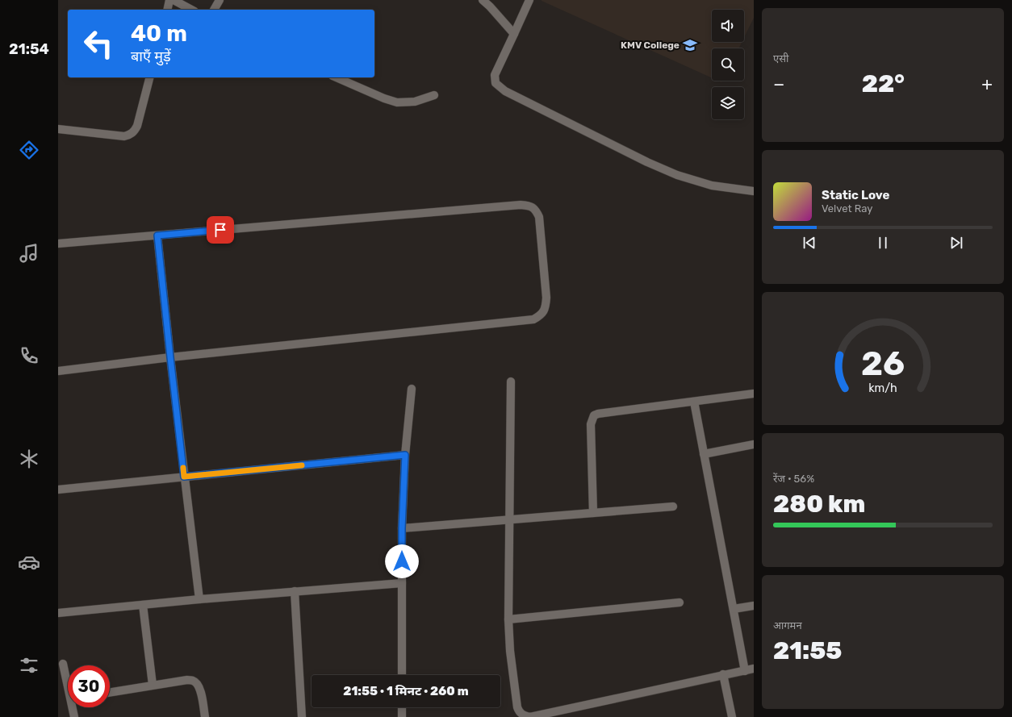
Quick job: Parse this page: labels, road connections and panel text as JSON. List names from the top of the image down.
{
  "places": {
    "school or university": ["KMV College"]
  },
  "page": {
    "tabs": "21:54",
    "tile": [
      "एसी",
      ["रेंज · 56%", "280 km"],
      ["आगमन", "21:55"]
    ],
    "turn": ["40 m", "बाएँ मुड़ें"],
    "heat": ["−", "22°", "+"],
    "song": ["Static Love", "Velvet Ray"],
    "limit": "30",
    "trip": "21:55 · 1 मिनट · 260 m",
    "gauge": ["26", "km/h"]
  }
}
